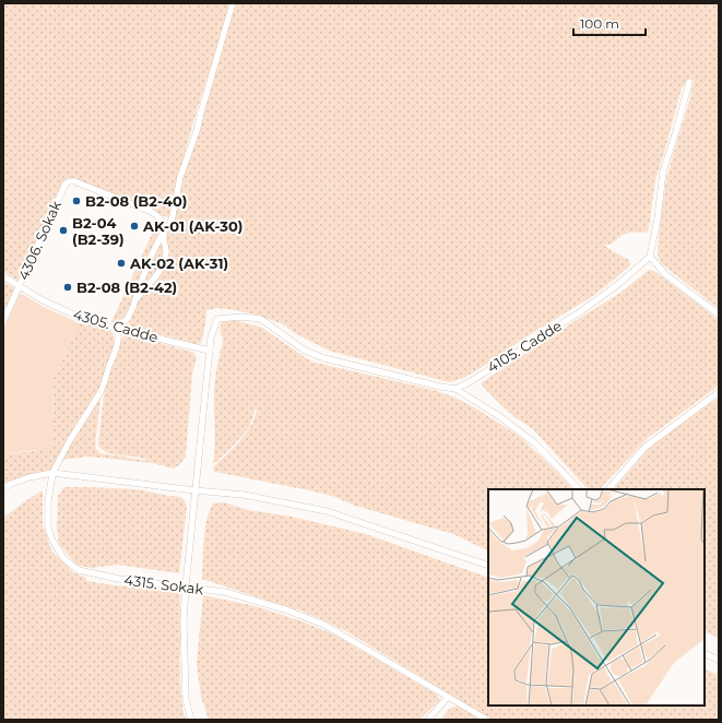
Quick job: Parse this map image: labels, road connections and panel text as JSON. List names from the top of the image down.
{
  "streets": {
    "street": [
      "4306. Sokak",
      "4305. Cadde",
      "4105. Cadde",
      "4315. Sokak"
    ]
  },
  "crossings": [
    ["4306. Sokak", "4305. Cadde"],
    ["4305. Cadde", "4315. Sokak"]
  ],
  "places": [
    "B2-08 (B2-40)",
    "AK-01 (AK-30)",
    "B2-04 (B2-39)",
    "AK-02 (AK-31)",
    "B2-08 (B2-42)"
  ],
  "scale_bar": "100 m"
}
